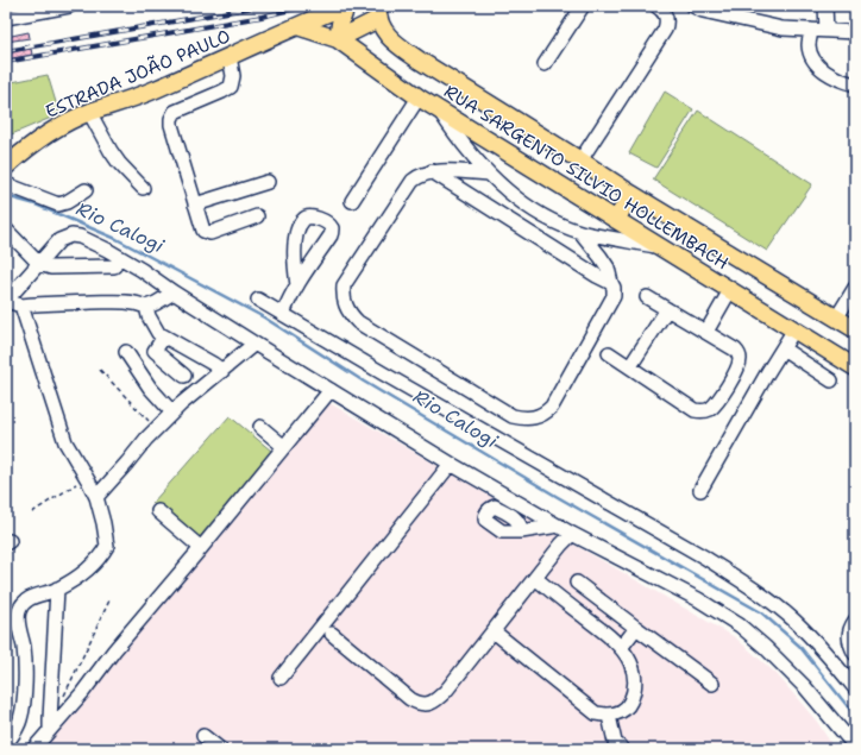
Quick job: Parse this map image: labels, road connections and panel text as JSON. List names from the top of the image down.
{
  "streets": {
    "main road": ["ESTRADA JOÃO PAULO", "RUA SARGENTO SILVIO HOLLEMBACH"]
  },
  "crossings": [
    ["ESTRADA JOÃO PAULO", "RUA SARGENTO SILVIO HOLLEMBACH"]
  ],
  "water": ["Rio Calogi"]
}
